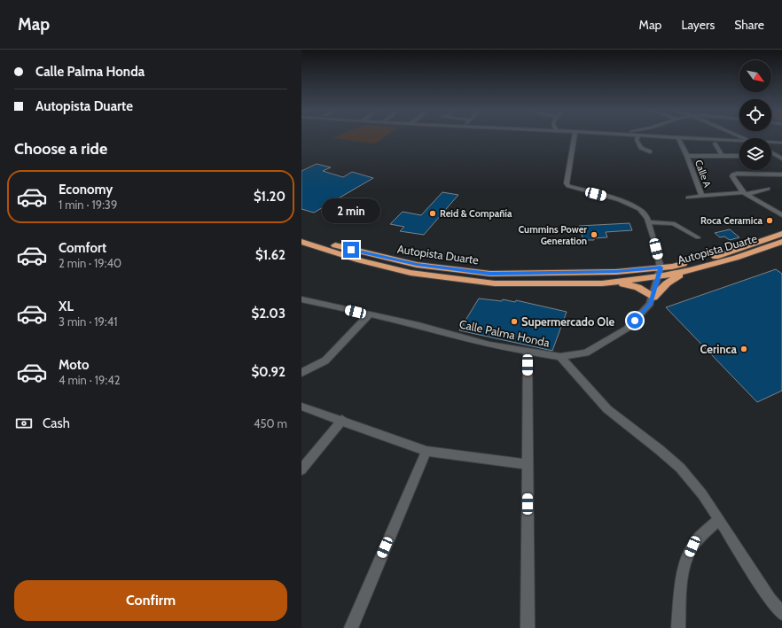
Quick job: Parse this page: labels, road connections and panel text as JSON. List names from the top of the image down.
{
  "streets": {
    "highway": ["Autopista Duarte"],
    "street": ["Calle A", "Calle Palma Honda"]
  },
  "crossings": [
    ["Autopista Duarte", "Calle Palma Honda"]
  ],
  "places": [
    "Reid & Compañía",
    "Roca Ceramica",
    "Cummins Power Generation",
    "Supermercado Ole",
    "Cerinca"
  ],
  "north": "bottom right",
  "page": {
    "header": "Map",
    "nav": ["Map", "Layers", "Share"],
    "banner": ["Calle Palma Honda", "Autopista Duarte"],
    "heading": "Choose a ride",
    "list": [
      {
        "name": "Economy",
        "note": "1 min · 19:39",
        "value": "$1.20"
      },
      {
        "name": "Comfort",
        "note": "2 min · 19:40",
        "value": "$1.62"
      },
      {
        "name": "XL",
        "note": "3 min · 19:41",
        "value": "$2.03"
      },
      {
        "name": "Moto",
        "note": "4 min · 19:42",
        "value": "$0.92"
      }
    ],
    "bubble": "2 min",
    "pay": ["Cash", "450 m"],
    "buttons": "Confirm"
  }
}
